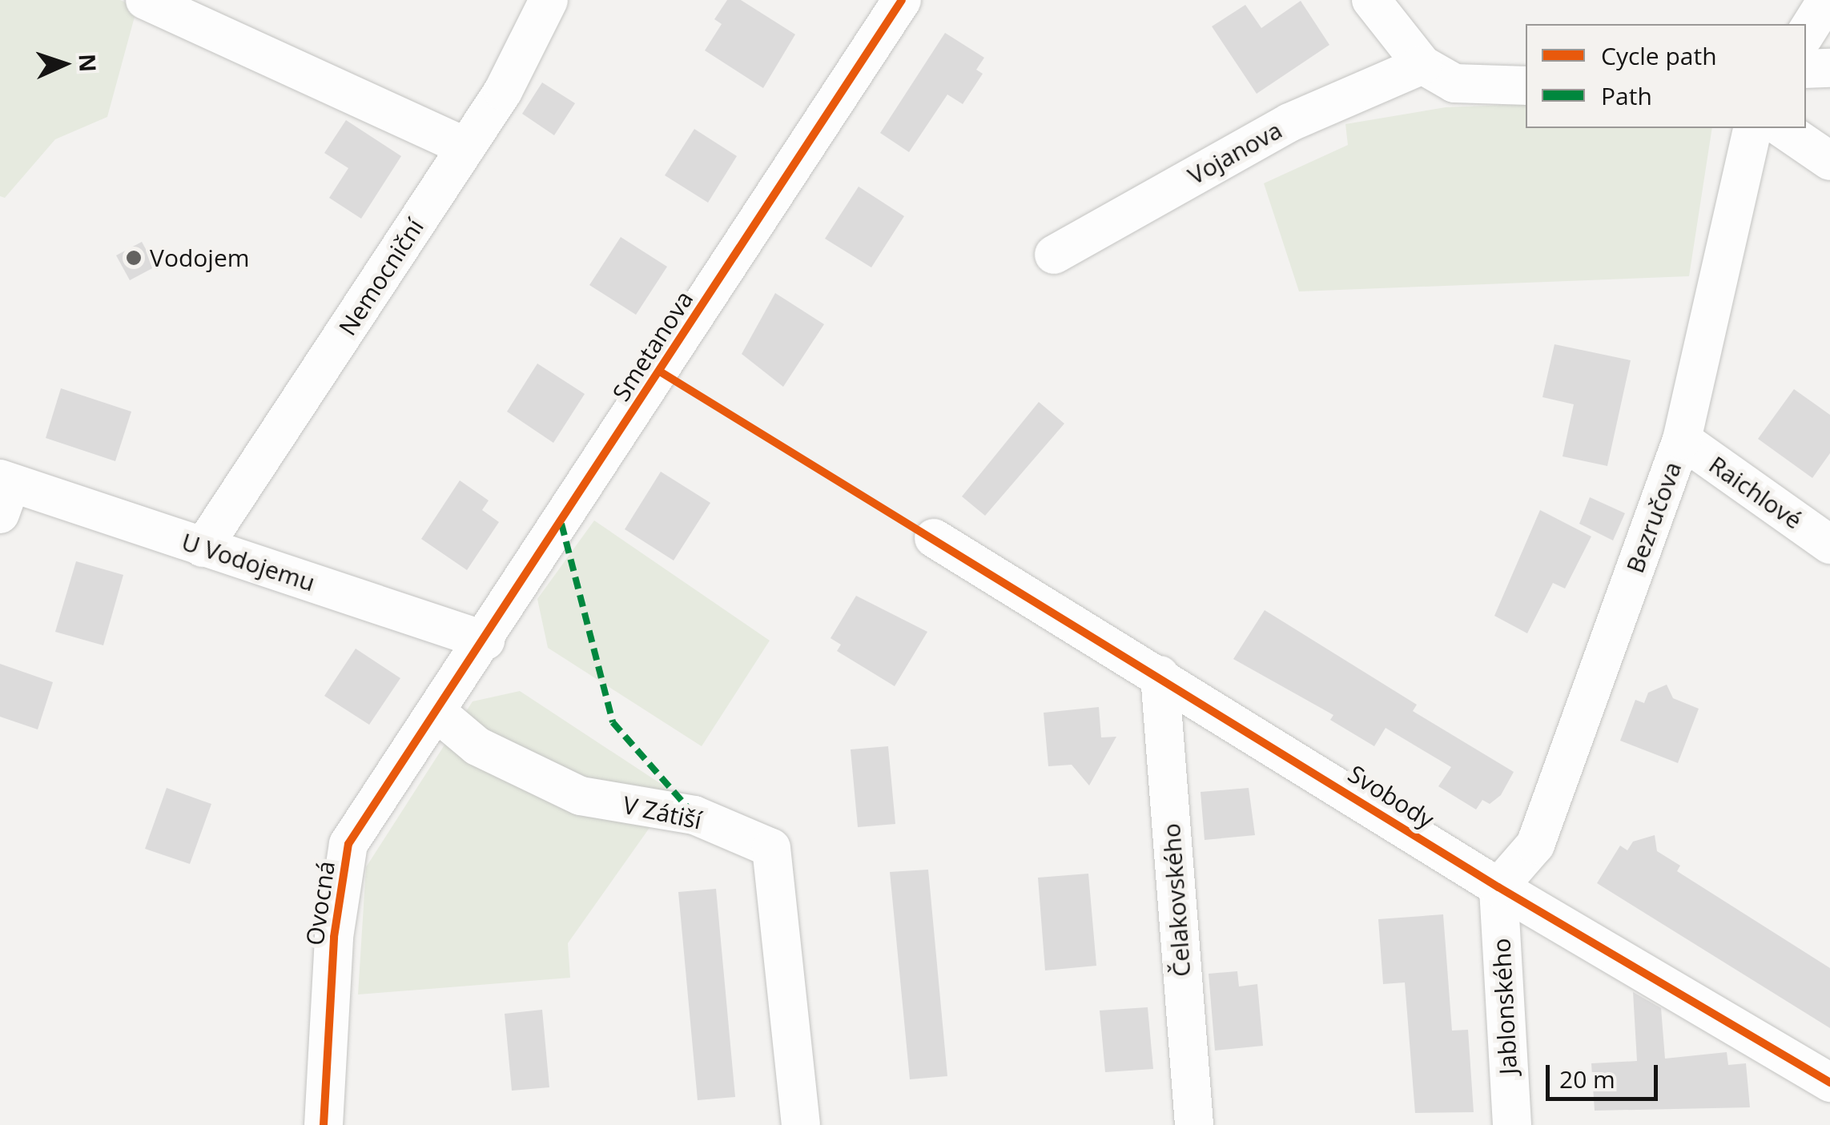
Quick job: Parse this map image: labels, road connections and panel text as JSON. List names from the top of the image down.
{
  "streets": {
    "street": [
      "Vojanova",
      "Nemocniční",
      "Smetanova",
      "Raichlové",
      "Bezručova",
      "U Vodojemu",
      "Svobody",
      "V Zátiší",
      "Čelakovského",
      "Ovocná",
      "Jablonského"
    ]
  },
  "crossings": [
    ["Nemocniční", "U Vodojemu"],
    ["Smetanova", "U Vodojemu"],
    ["Smetanova", "V Zátiší"],
    ["Smetanova", "Ovocná"],
    ["Raichlové", "Bezručova"],
    ["Bezručova", "Svobody"],
    ["Bezručova", "Jablonského"],
    ["Svobody", "Čelakovského"],
    ["Svobody", "Jablonského"],
    ["V Zátiší", "Ovocná"]
  ],
  "places": ["Vodojem"],
  "legend": ["Cycle path", "Path"],
  "scale_bar": "20 m",
  "north": "right"
}
